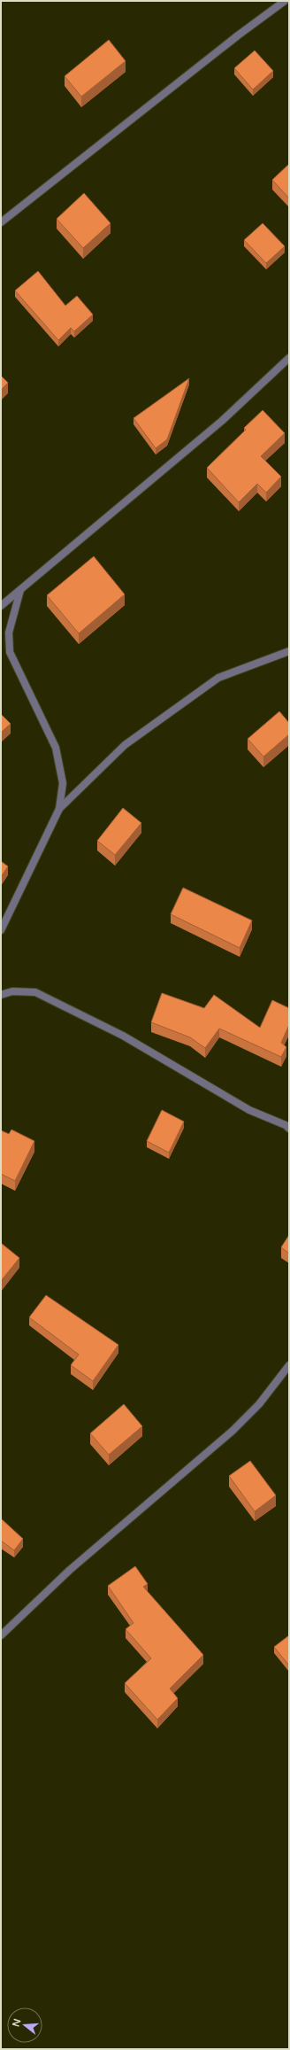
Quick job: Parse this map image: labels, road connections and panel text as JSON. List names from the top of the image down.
{
  "north": "left"
}
